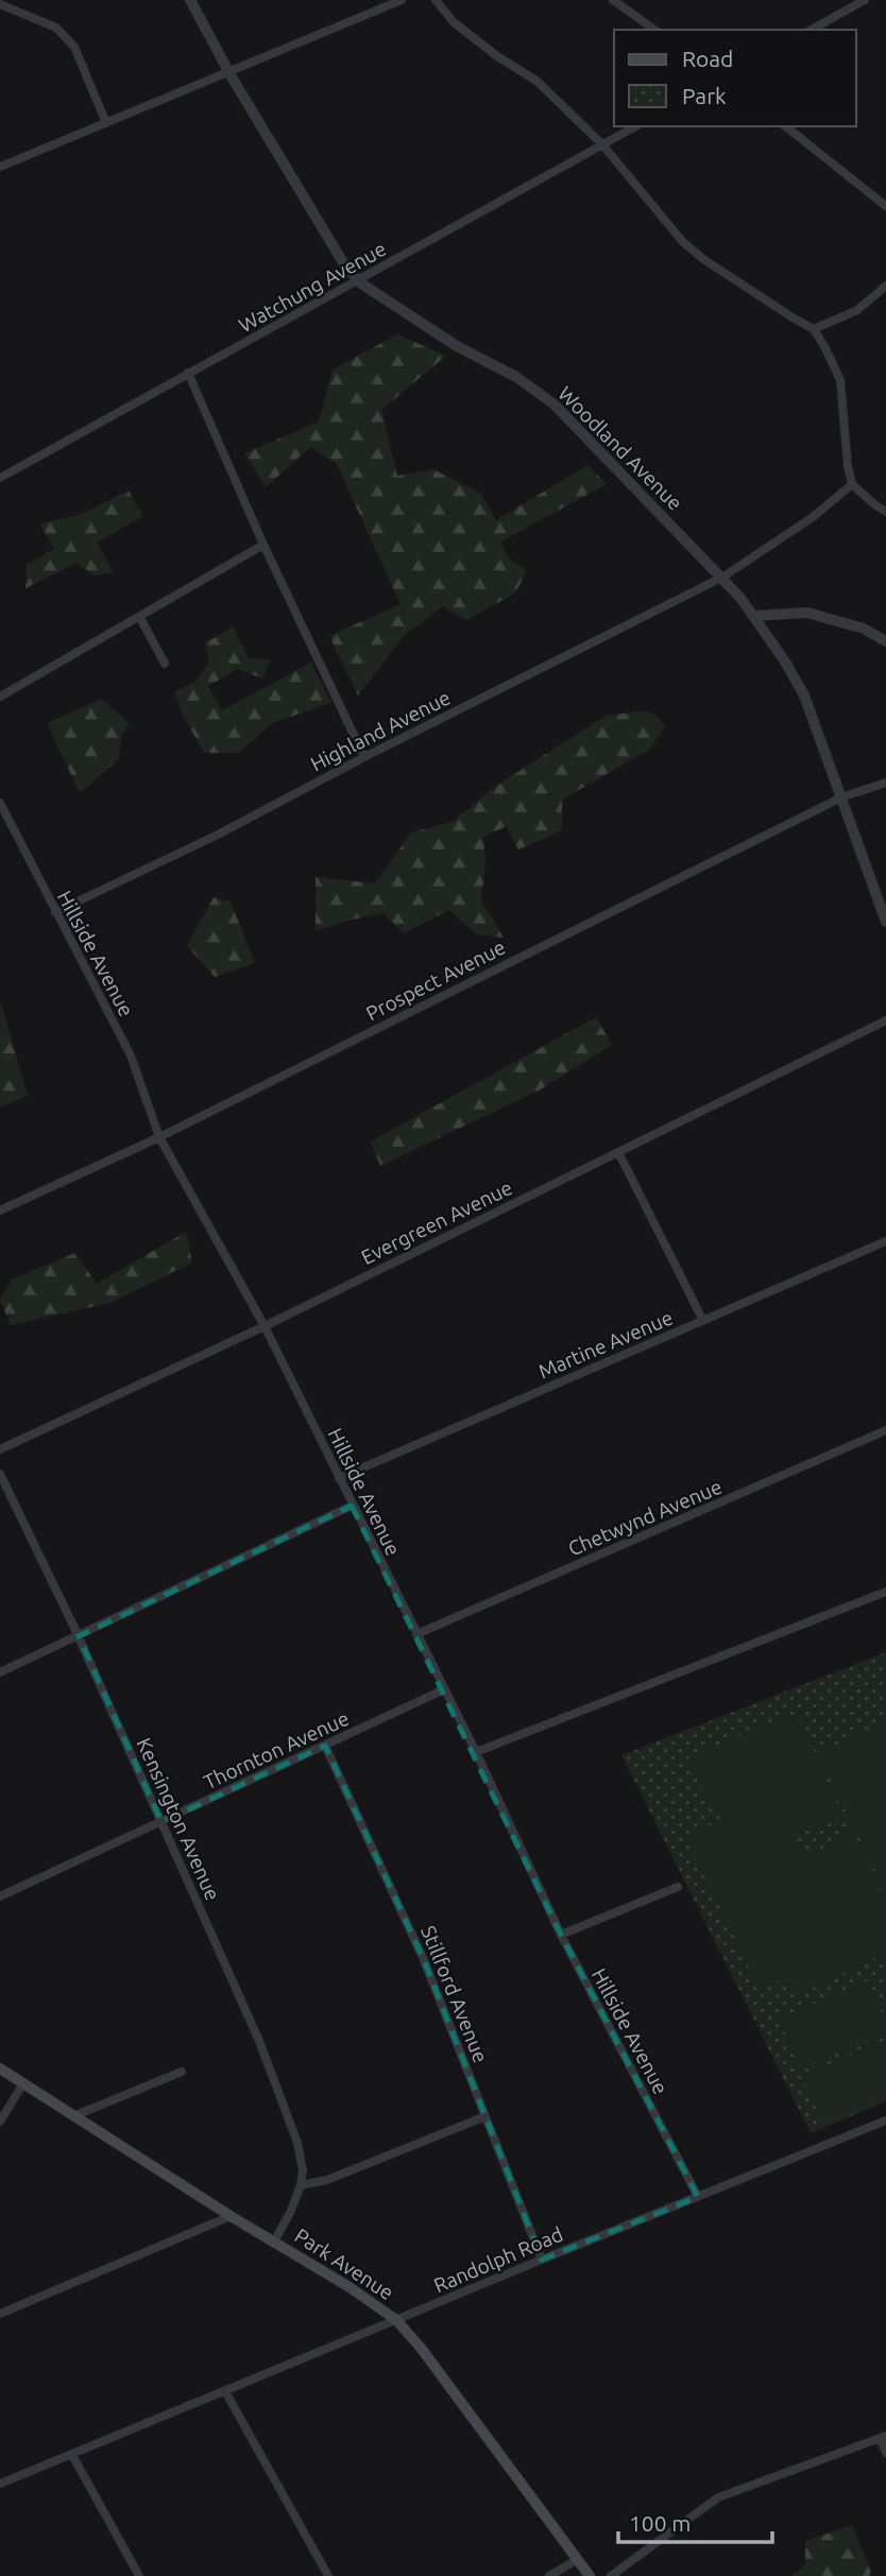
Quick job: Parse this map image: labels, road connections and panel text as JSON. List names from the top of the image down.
{
  "streets": {
    "main road": ["Park Avenue"],
    "street": [
      "Watchung Avenue",
      "Woodland Avenue",
      "Highland Avenue",
      "Hillside Avenue",
      "Prospect Avenue",
      "Evergreen Avenue",
      "Martine Avenue",
      "Chetwynd Avenue",
      "Thornton Avenue",
      "Kensington Avenue",
      "Stillford Avenue",
      "Randolph Road"
    ]
  },
  "crossings": [
    ["Watchung Avenue", "Woodland Avenue"],
    ["Woodland Avenue", "Highland Avenue"],
    ["Woodland Avenue", "Prospect Avenue"],
    ["Highland Avenue", "Hillside Avenue"],
    ["Hillside Avenue", "Prospect Avenue"],
    ["Hillside Avenue", "Evergreen Avenue"],
    ["Hillside Avenue", "Martine Avenue"],
    ["Hillside Avenue", "Chetwynd Avenue"],
    ["Hillside Avenue", "Thornton Avenue"],
    ["Hillside Avenue", "Randolph Road"],
    ["Thornton Avenue", "Kensington Avenue"],
    ["Thornton Avenue", "Stillford Avenue"],
    ["Stillford Avenue", "Randolph Road"],
    ["Randolph Road", "Park Avenue"]
  ],
  "legend": ["Road", "Park"],
  "scale_bar": "100 m"
}
